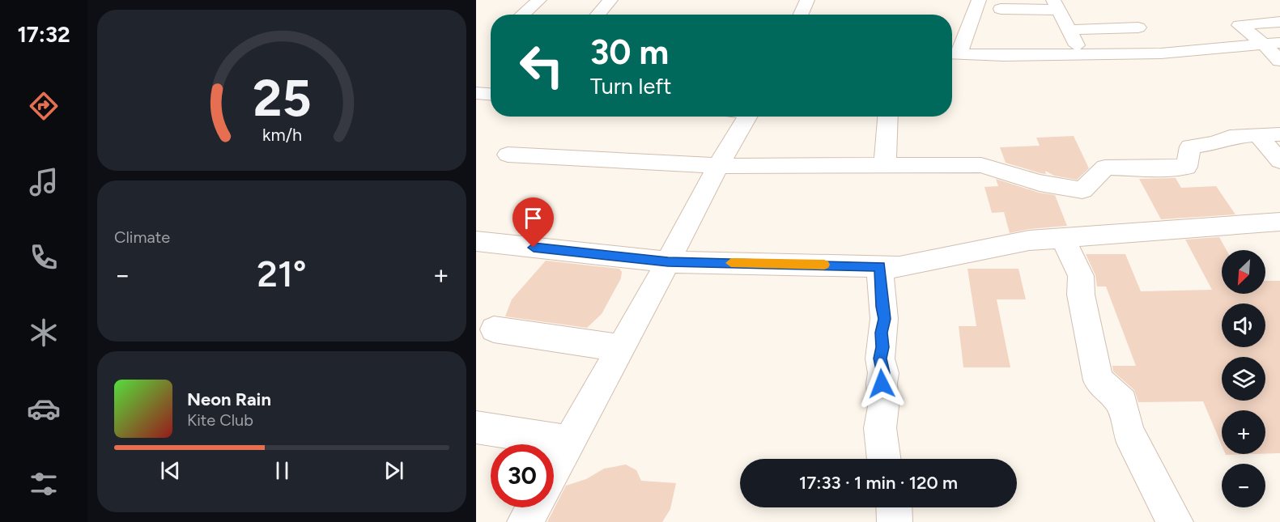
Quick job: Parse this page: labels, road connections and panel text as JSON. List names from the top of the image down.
{
  "north": "bottom left",
  "page": {
    "tabs": "17:32",
    "turn": ["30 m", "Turn left"],
    "tile": "Climate",
    "map_buttons": ["+", "−"],
    "heat": ["−", "21°", "+"],
    "song": ["Neon Rain", "Kite Club"],
    "limit": "30",
    "trip": "17:33 · 1 min · 120 m",
    "gauge": ["25", "km/h"]
  }
}
